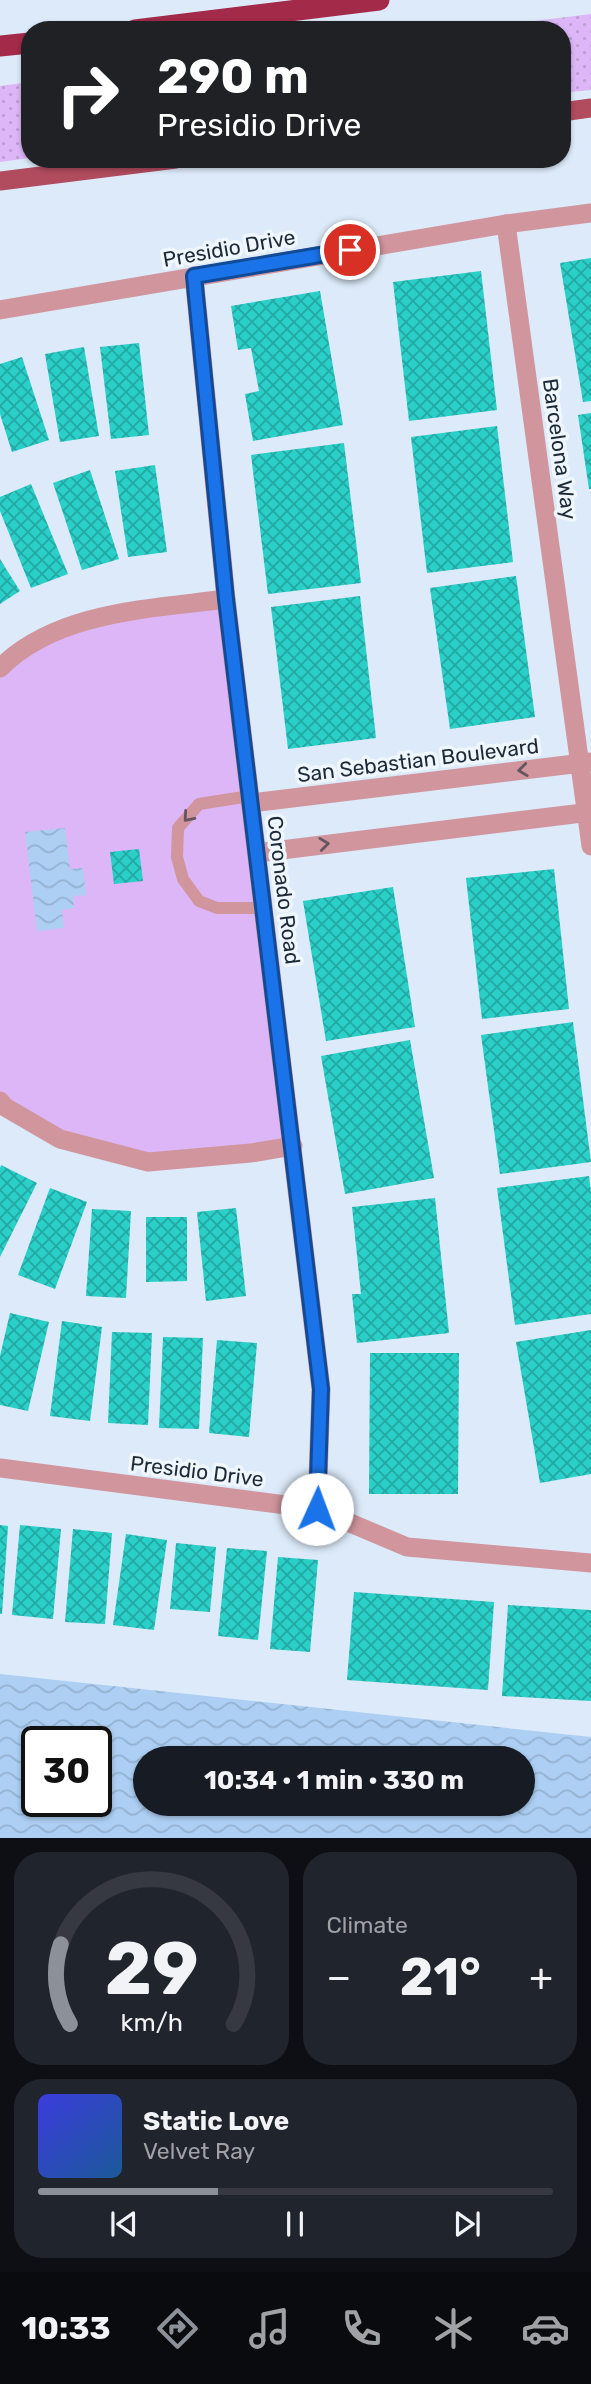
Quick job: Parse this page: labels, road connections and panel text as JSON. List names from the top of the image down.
{
  "streets": {
    "street": [
      "Presidio Drive",
      "Barcelona Way",
      "San Sebastian Boulevard",
      "Coronado Road"
    ]
  },
  "crossings": [
    ["Presidio Drive", "Barcelona Way"],
    ["Presidio Drive", "Coronado Road"],
    ["Barcelona Way", "San Sebastian Boulevard"],
    ["San Sebastian Boulevard", "Coronado Road"]
  ],
  "page": {
    "turn": ["290 m", "Presidio Drive"],
    "limit": "30",
    "trip": "10:34 · 1 min · 330 m",
    "tile": "Climate",
    "heat": ["−", "21°", "+"],
    "song": ["Static Love", "Velvet Ray"],
    "tabs": "10:33",
    "gauge": ["29", "km/h"]
  }
}
